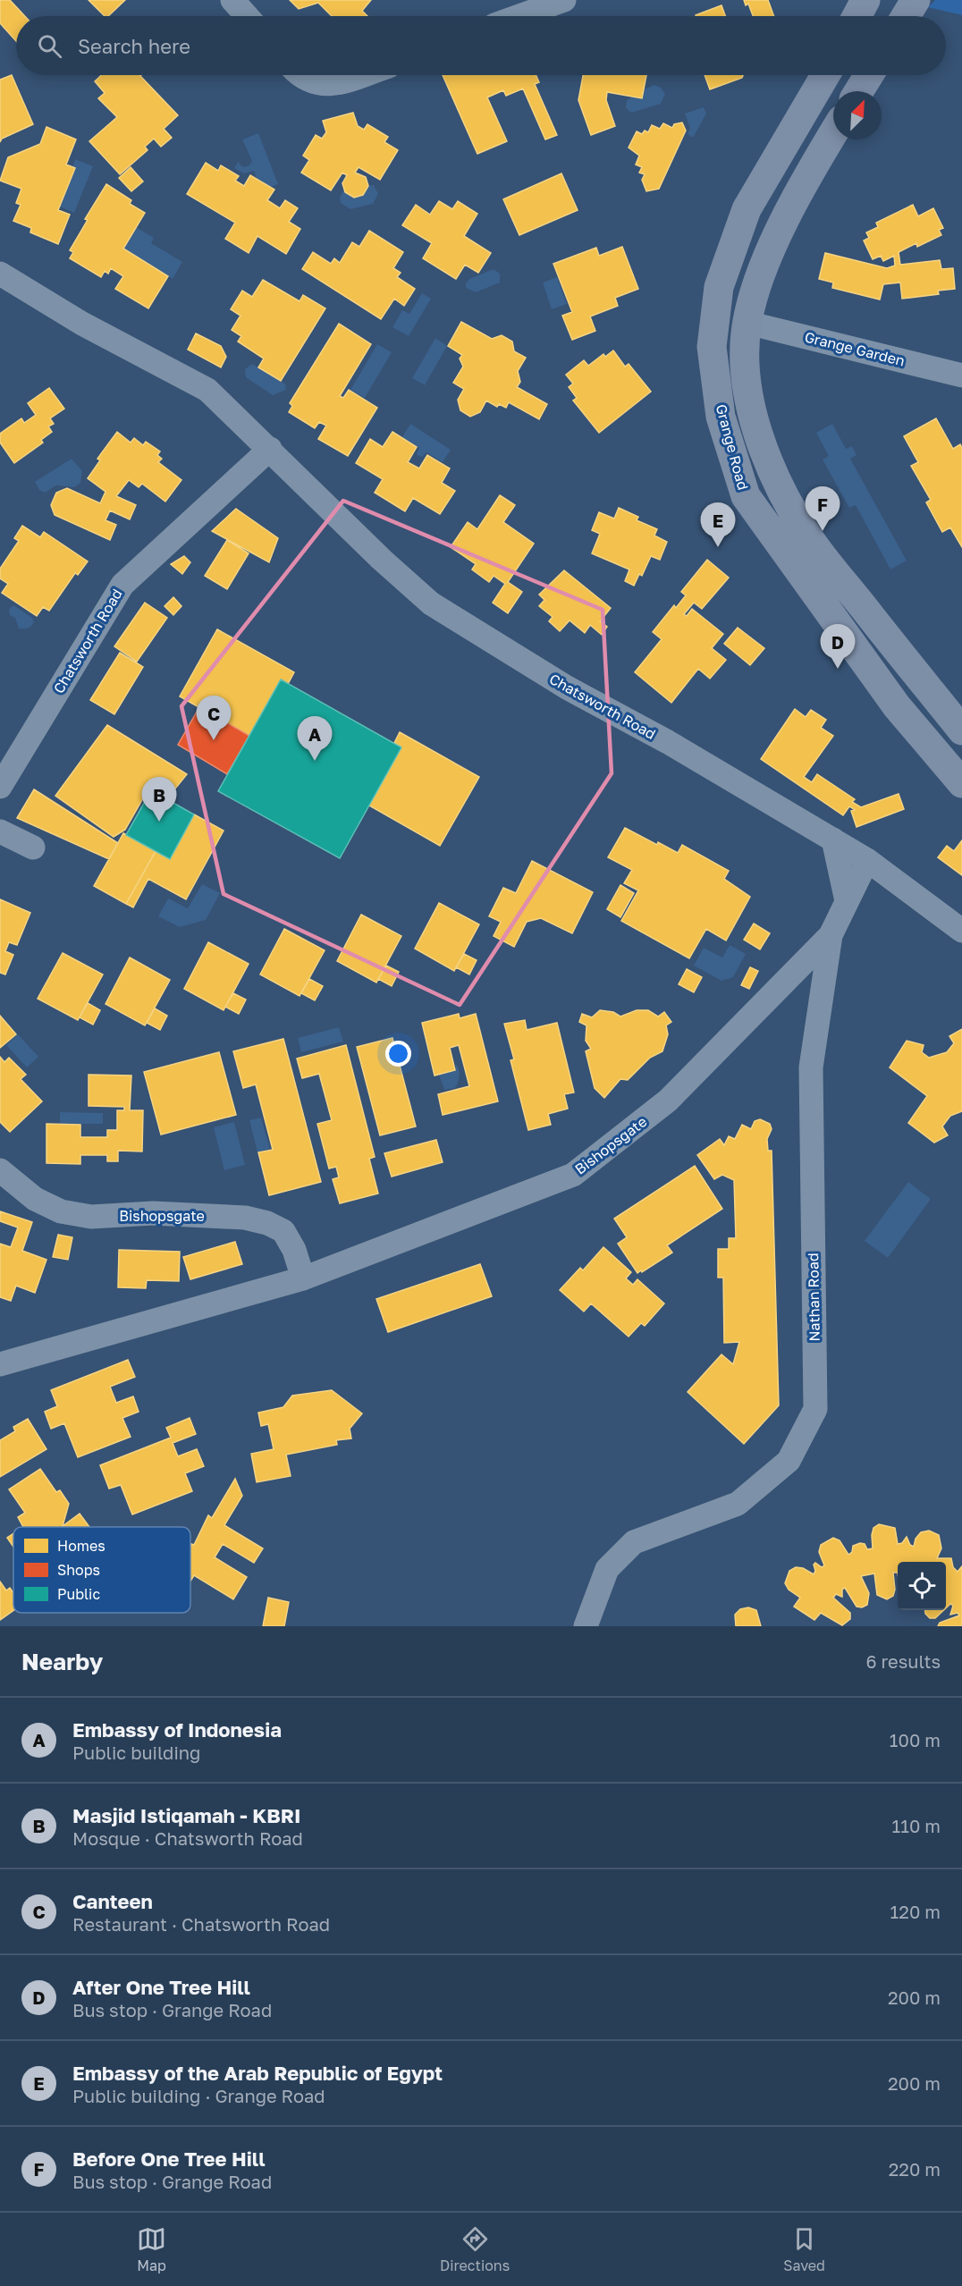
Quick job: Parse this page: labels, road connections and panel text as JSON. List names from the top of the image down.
{
  "streets": {
    "main road": ["Grange Road"],
    "street": [
      "Grange Garden",
      "Chatsworth Road",
      "Bishopsgate",
      "Nathan Road"
    ]
  },
  "crossings": [
    ["Grange Garden", "Grange Road"],
    ["Chatsworth Road", "Nathan Road"],
    ["Bishopsgate", "Nathan Road"]
  ],
  "legend": ["Homes", "Shops", "Public"],
  "north": "top right",
  "page": {
    "search": "Search here",
    "pins": [
      "F",
      "E",
      "D",
      "C",
      "A",
      "B"
    ],
    "heading": ["Nearby", "6 results"],
    "list": [
      {
        "mark": "A",
        "name": "Embassy of Indonesia",
        "note": "Public building",
        "value": "100 m"
      },
      {
        "mark": "B",
        "name": "Masjid Istiqamah - KBRI",
        "note": "Mosque · Chatsworth Road",
        "value": "110 m"
      },
      {
        "mark": "C",
        "name": "Canteen",
        "note": "Restaurant · Chatsworth Road",
        "value": "120 m"
      },
      {
        "mark": "D",
        "name": "After One Tree Hill",
        "note": "Bus stop · Grange Road",
        "value": "200 m"
      },
      {
        "mark": "E",
        "name": "Embassy of the Arab Republic of Egypt",
        "note": "Public building · Grange Road",
        "value": "200 m"
      },
      {
        "mark": "F",
        "name": "Before One Tree Hill",
        "note": "Bus stop · Grange Road",
        "value": "220 m"
      }
    ],
    "nav": ["Map", "Directions", "Saved"]
  }
}
